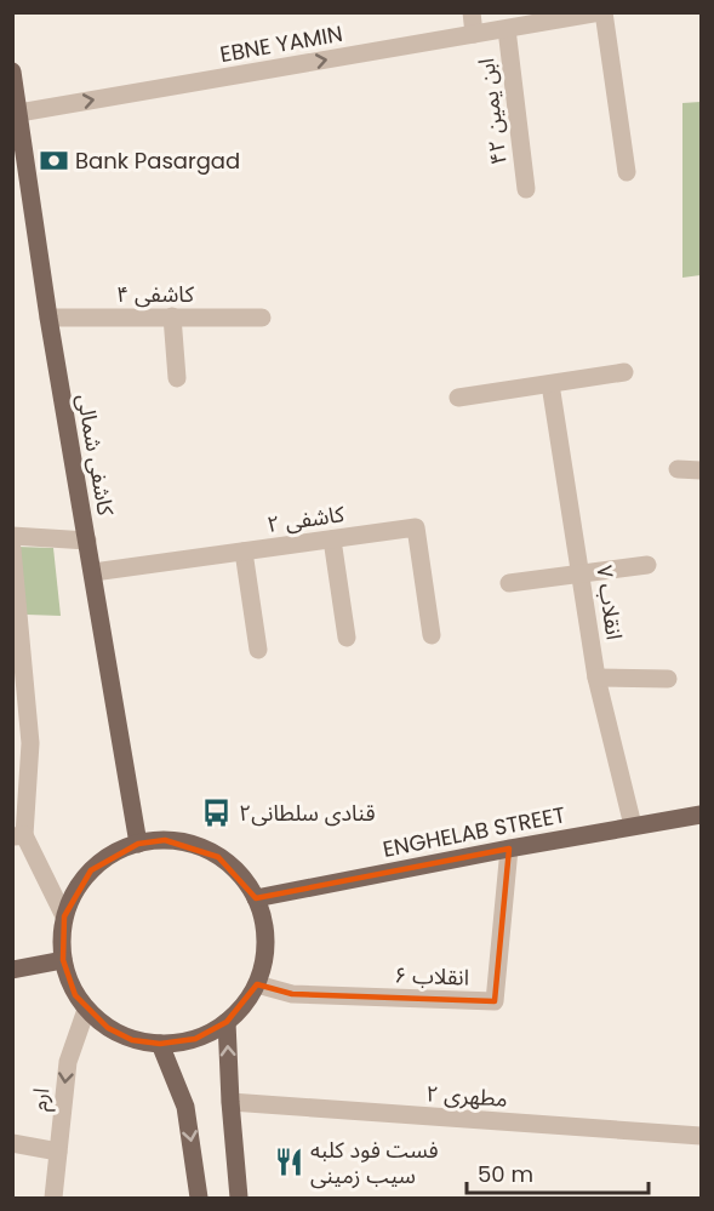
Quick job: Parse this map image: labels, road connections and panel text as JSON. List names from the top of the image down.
{
  "streets": {
    "main road": ["کاشفی شمالی", "ENGHELAB STREET"],
    "street": [
      "EBNE YAMIN",
      "ابن یمین ۴۲",
      "کاشفی ۴",
      "کاشفی ۲",
      "انقلاب ۷",
      "انقلاب ۶",
      "مطهری ۲",
      "ارم"
    ]
  },
  "crossings": [
    ["EBNE YAMIN", "ابن یمین ۴۲"],
    ["EBNE YAMIN", "کاشفی شمالی"],
    ["کاشفی ۴", "کاشفی شمالی"],
    ["کاشفی شمالی", "کاشفی ۲"],
    ["کاشفی شمالی", "ENGHELAB STREET"],
    ["کاشفی شمالی", "انقلاب ۶"],
    ["کاشفی شمالی", "ارم"],
    ["انقلاب ۷", "ENGHELAB STREET"],
    ["ENGHELAB STREET", "انقلاب ۶"],
    ["ENGHELAB STREET", "ارم"],
    ["انقلاب ۶", "ارم"]
  ],
  "one_way": ["EBNE YAMIN", "ارم"],
  "places": {
    "bank": ["Bank Pasargad"],
    "bus stop": ["قنادی سلطانی۲"],
    "restaurant": ["فست فود کلبه سیب زمینی"]
  },
  "scale_bar": "50 m"
}
